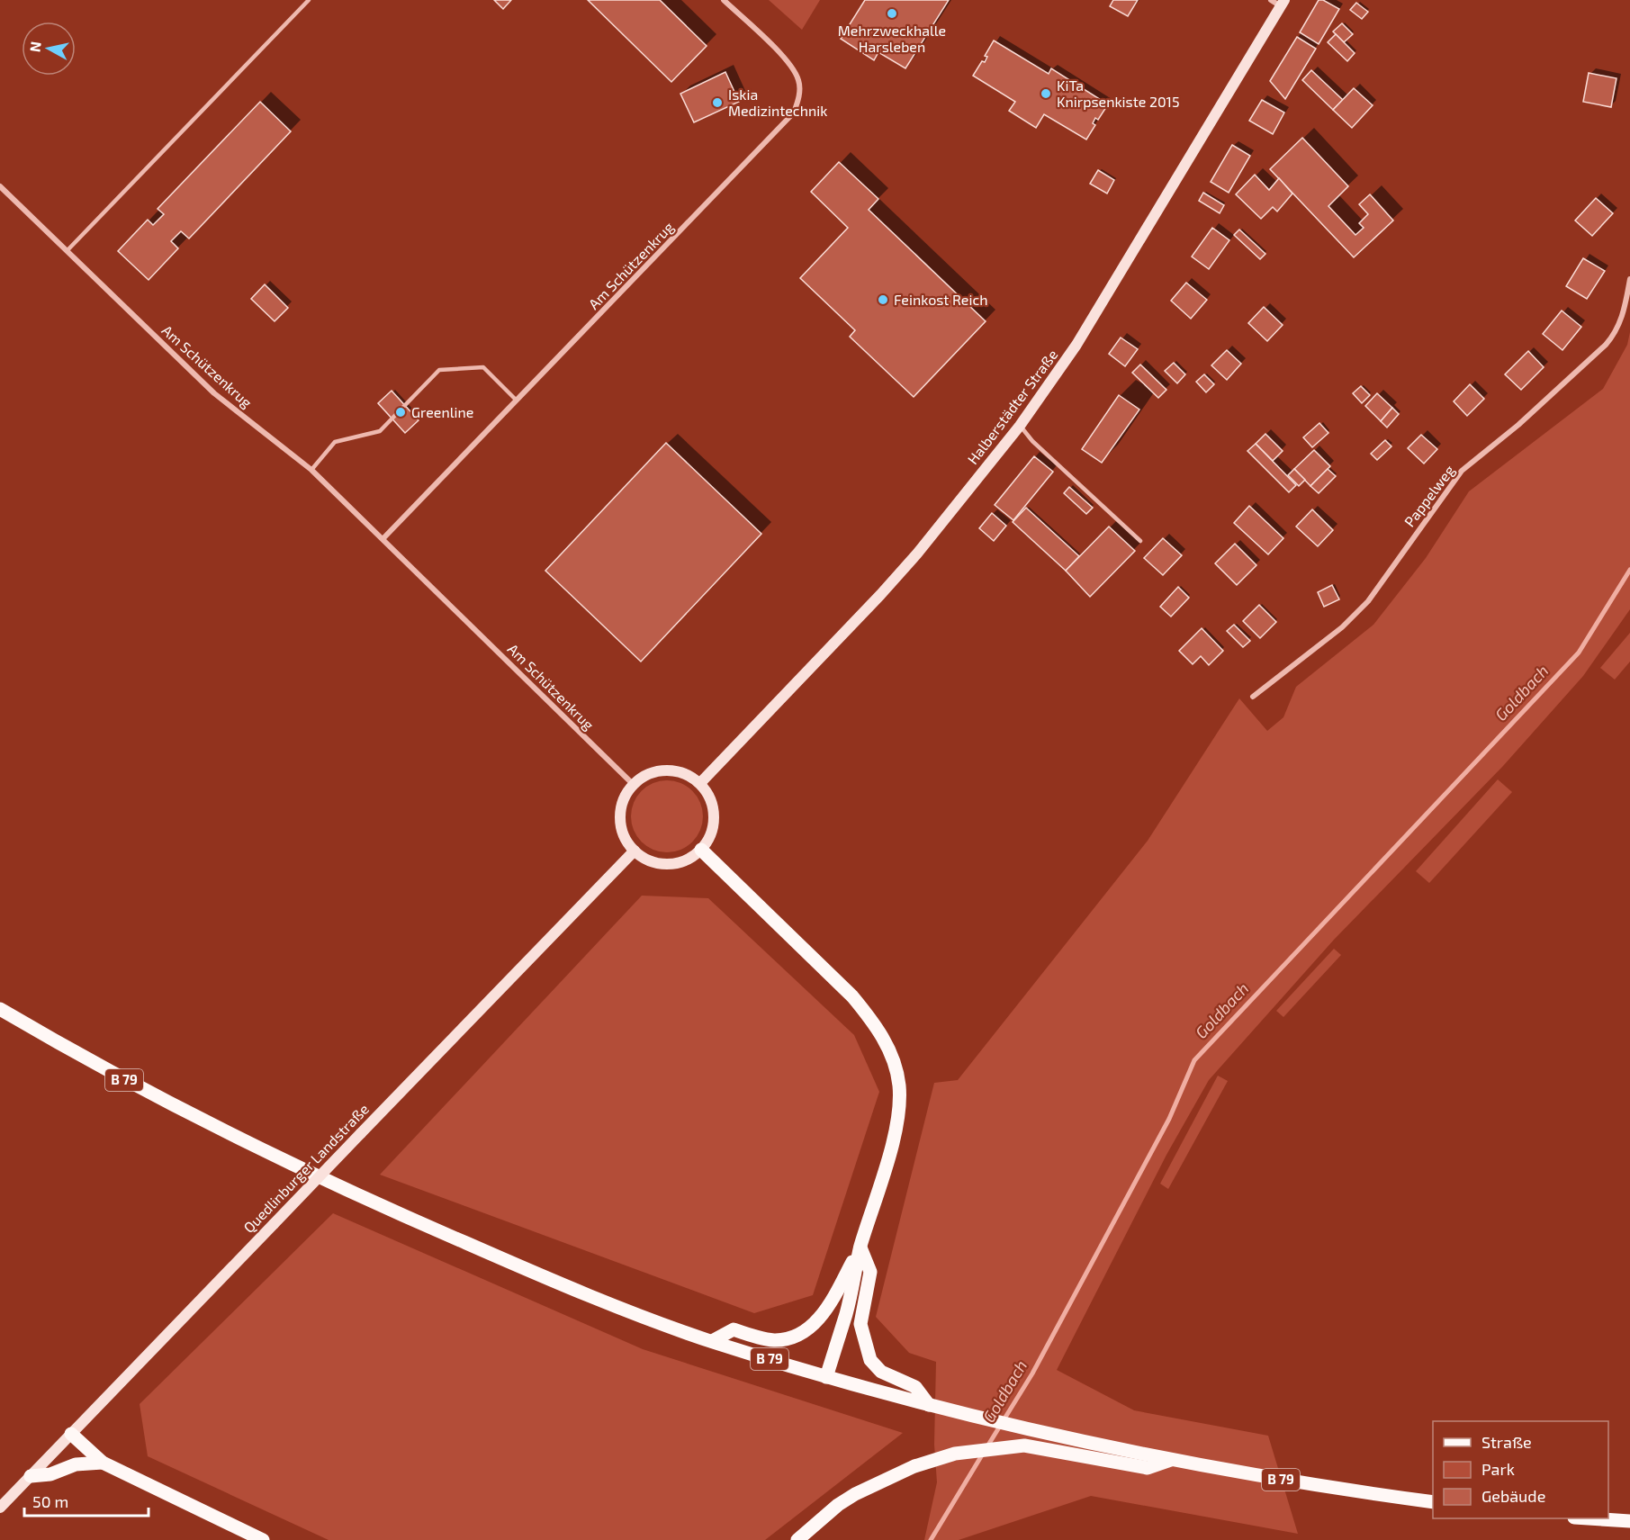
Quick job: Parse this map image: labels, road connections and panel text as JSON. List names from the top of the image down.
{
  "streets": {
    "main road": ["Halberstädter Straße", "B 79", "Quedlinburger Landstraße"],
    "street": ["Am Schützenkrug", "Pappelweg"]
  },
  "crossings": [
    ["Am Schützenkrug", "Halberstädter Straße"],
    ["Am Schützenkrug", "Quedlinburger Landstraße"],
    ["Halberstädter Straße", "Quedlinburger Landstraße"]
  ],
  "water": ["Goldbach"],
  "places": [
    "Mehrzweckhalle Harsleben",
    "KiTa Knirpsenkiste 2015",
    "Iskia Medizintechnik",
    "Feinkost Reich",
    "Greenline"
  ],
  "legend": ["Straße", "Park", "Gebäude"],
  "scale_bar": "50 m",
  "north": "left"
}
